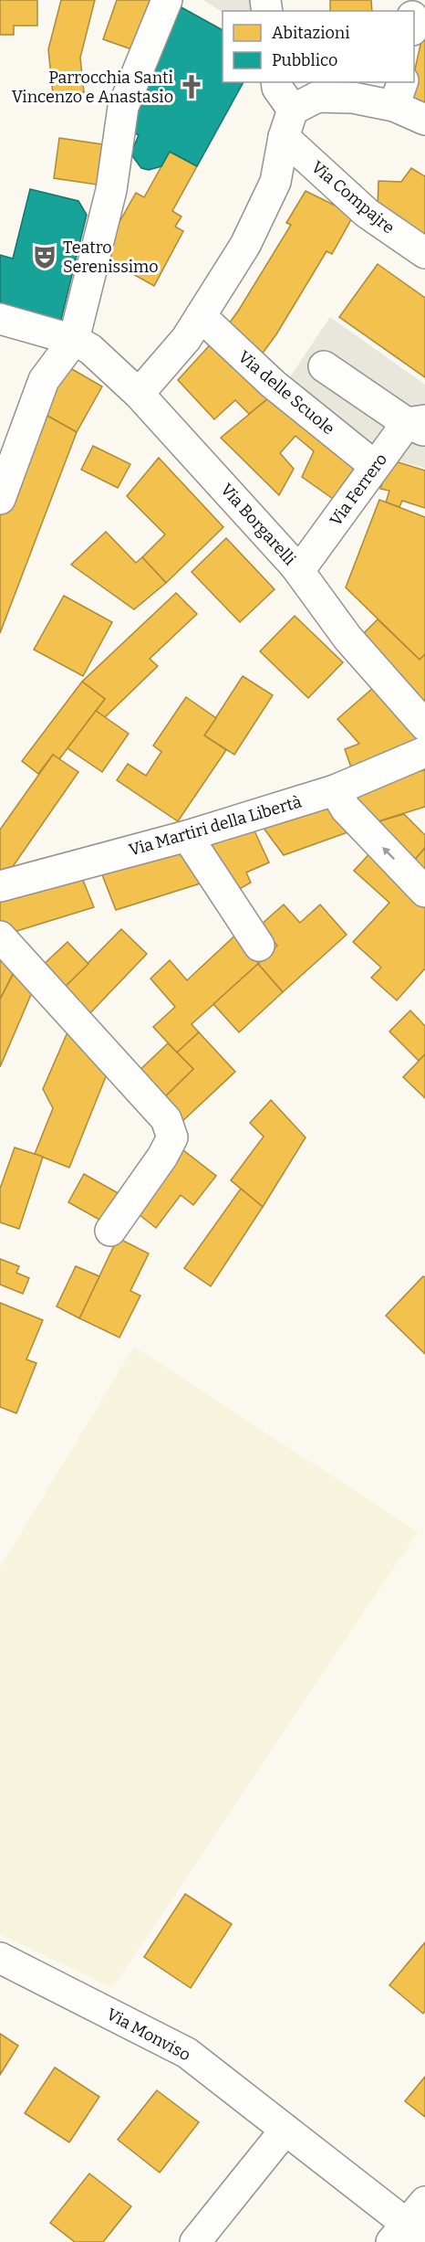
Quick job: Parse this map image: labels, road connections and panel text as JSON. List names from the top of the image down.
{
  "streets": {
    "street": [
      "Via Compajre",
      "Via delle Scuole",
      "Via Ferrero",
      "Via Borgarelli",
      "Via Martiri della Libertà",
      "Via Monviso"
    ]
  },
  "crossings": [
    ["Via delle Scuole", "Via Ferrero"],
    ["Via Ferrero", "Via Borgarelli"]
  ],
  "places": {
    "church": ["Parrocchia Santi Vincenzo e Anastasio"],
    "theatre": ["Teatro Serenissimo"]
  },
  "legend": ["Abitazioni", "Pubblico"]
}
